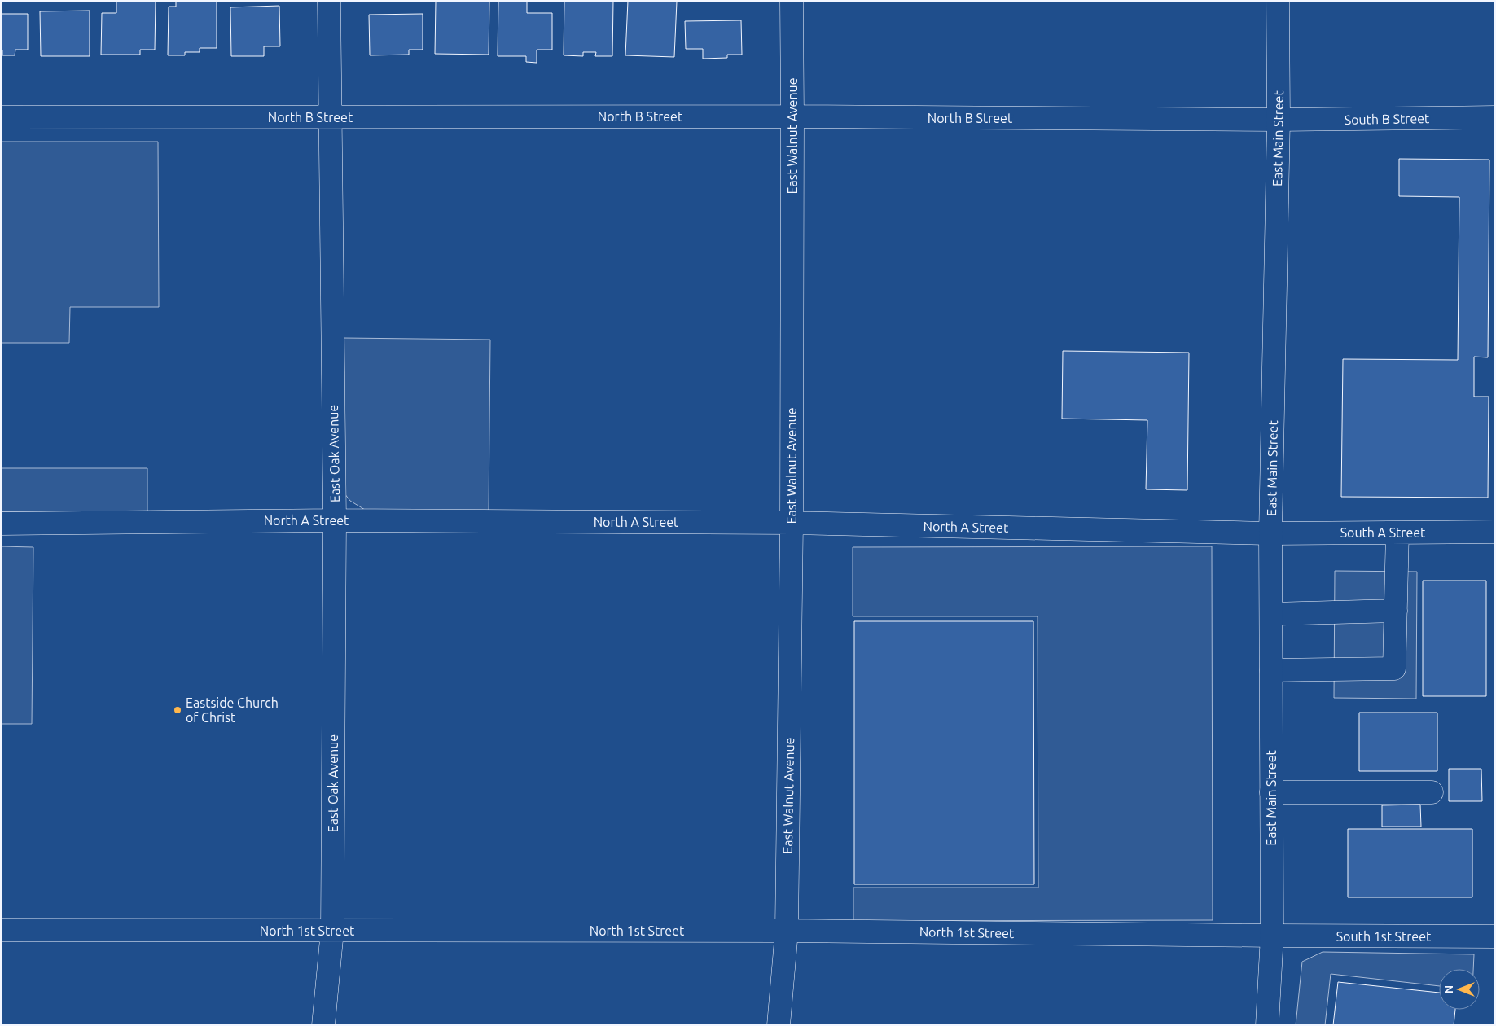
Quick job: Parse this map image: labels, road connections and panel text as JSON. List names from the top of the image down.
{
  "streets": {
    "street": [
      "North B Street",
      "South B Street",
      "East Walnut Avenue",
      "East Main Street",
      "East Oak Avenue",
      "North A Street",
      "South A Street",
      "North 1st Street",
      "South 1st Street"
    ]
  },
  "crossings": [
    ["North B Street", "South B Street"],
    ["North B Street", "East Walnut Avenue"],
    ["North B Street", "East Main Street"],
    ["North B Street", "East Oak Avenue"],
    ["South B Street", "East Main Street"],
    ["East Walnut Avenue", "North A Street"],
    ["East Walnut Avenue", "North 1st Street"],
    ["East Main Street", "North A Street"],
    ["East Main Street", "South A Street"],
    ["East Main Street", "North 1st Street"],
    ["East Main Street", "South 1st Street"],
    ["East Oak Avenue", "North A Street"],
    ["East Oak Avenue", "North 1st Street"],
    ["North A Street", "South A Street"],
    ["North 1st Street", "South 1st Street"]
  ],
  "places": ["Eastside Church of Christ"],
  "north": "left"
}
